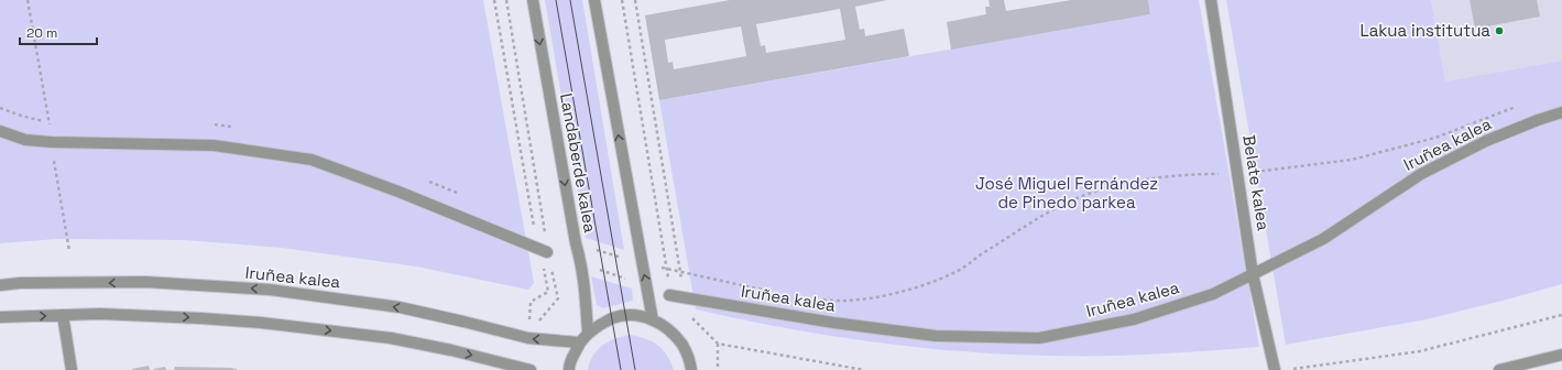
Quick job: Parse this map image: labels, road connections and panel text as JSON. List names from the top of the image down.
{
  "streets": {
    "street": ["Iruñea kalea", "Landaberde kalea", "Belate kalea"]
  },
  "crossings": [
    ["Iruñea kalea", "Belate kalea"]
  ],
  "parks": ["José Miguel Fernández de Pinedo parkea"],
  "places": ["Lakua institutua"],
  "scale_bar": "20 m"
}
